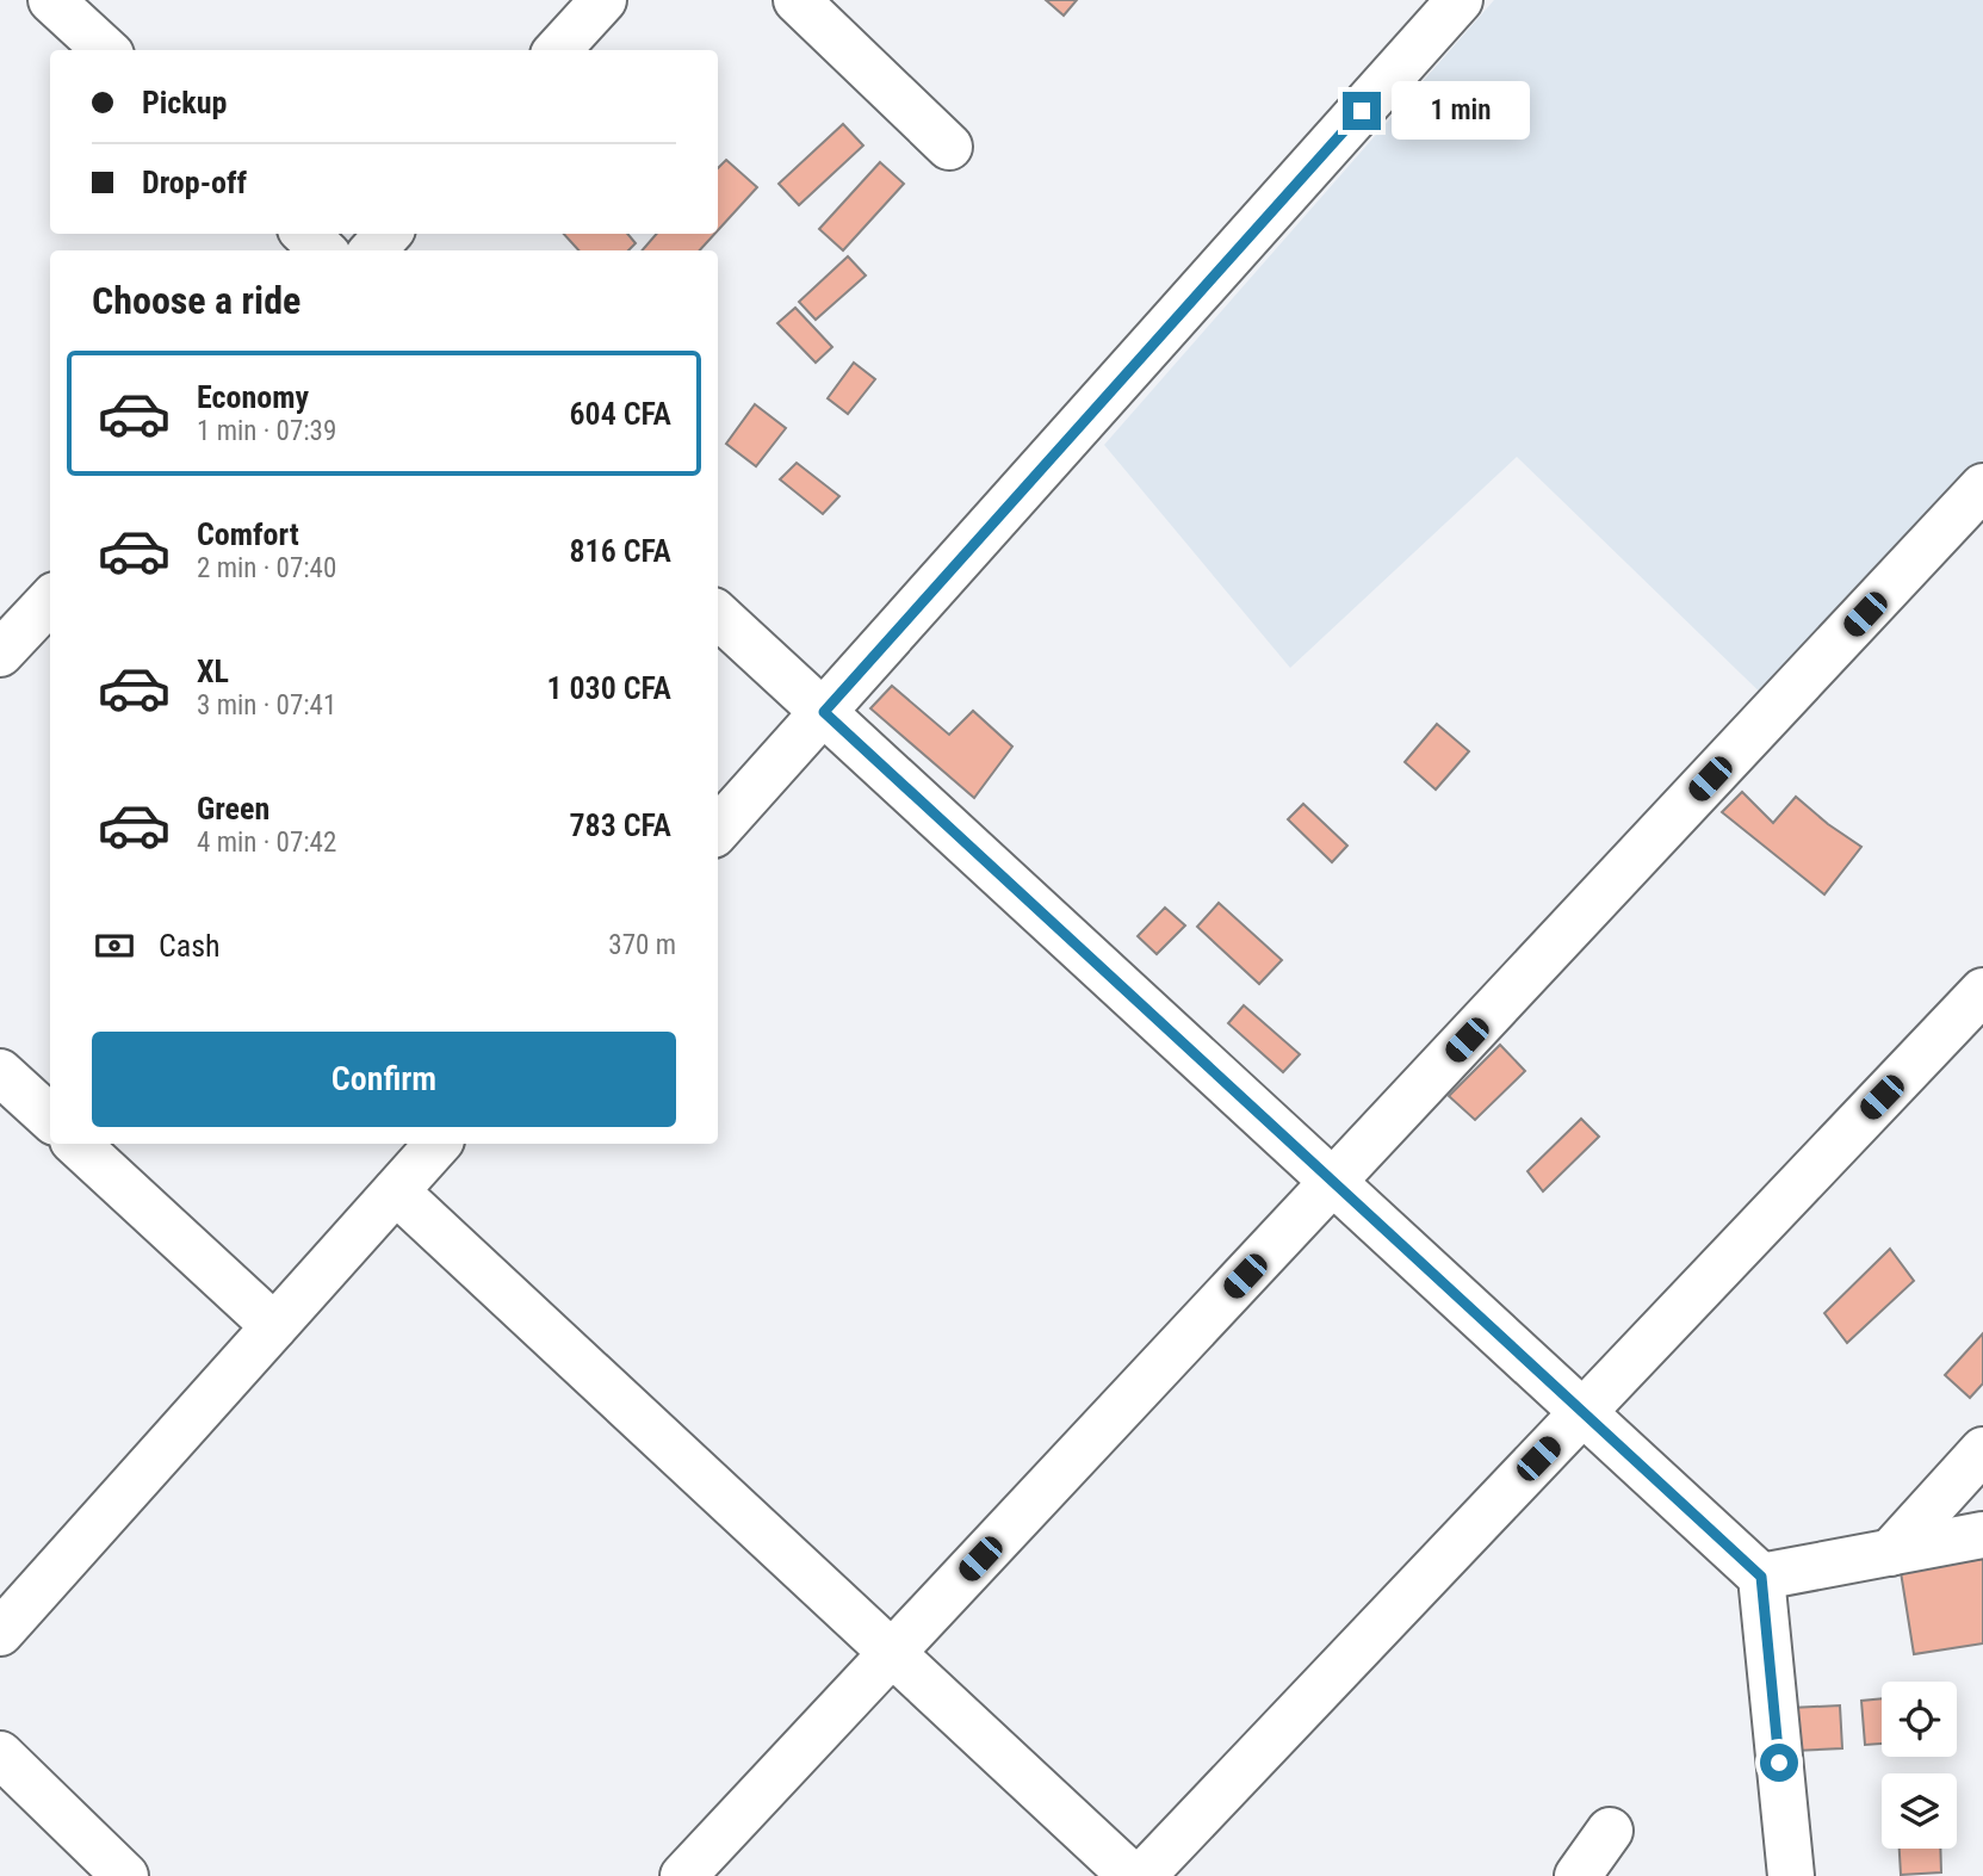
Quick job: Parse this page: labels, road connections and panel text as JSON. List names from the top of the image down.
{
  "page": {
    "banner": ["Pickup", "Drop-off"],
    "bubble": "1 min",
    "heading": "Choose a ride",
    "list": [
      {
        "name": "Economy",
        "note": "1 min · 07:39",
        "value": "604 CFA"
      },
      {
        "name": "Comfort",
        "note": "2 min · 07:40",
        "value": "816 CFA"
      },
      {
        "name": "XL",
        "note": "3 min · 07:41",
        "value": "1 030 CFA"
      },
      {
        "name": "Green",
        "note": "4 min · 07:42",
        "value": "783 CFA"
      }
    ],
    "pay": ["Cash", "370 m"],
    "buttons": "Confirm"
  }
}
